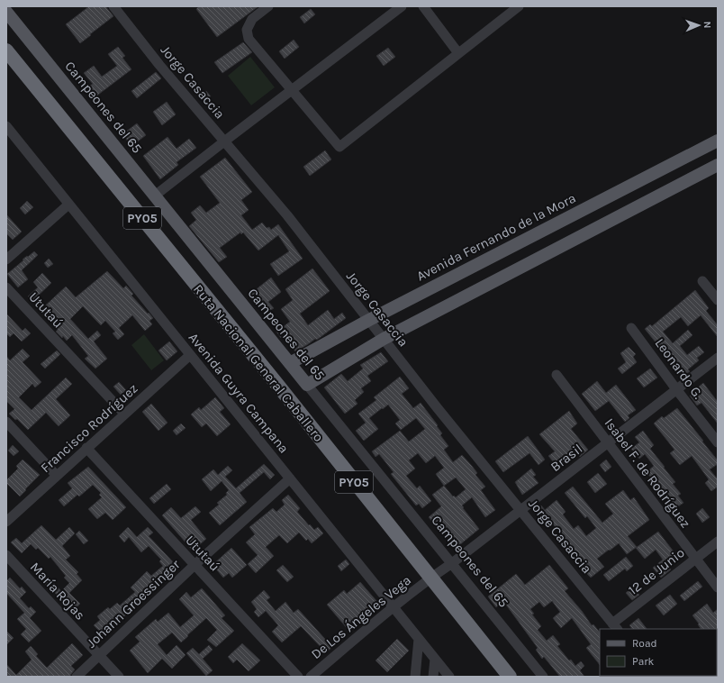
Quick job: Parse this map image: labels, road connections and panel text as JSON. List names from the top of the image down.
{
  "streets": {
    "highway": ["PY05", "Ruta Nacional General Caballero"],
    "main road": ["Campeones del 65", "Avenida Fernando de la Mora"],
    "street": [
      "Jorge Casaccia",
      "Ututaú",
      "Leonardo G.",
      "Avenida Guyra Campana",
      "Francisco Rodríguez",
      "Brasil",
      "Isabel F. de Rodríguez",
      "12 de Junio",
      "María Rojas",
      "Johann Groessinger",
      "De Los Ángeles Vega"
    ]
  },
  "crossings": [
    ["Jorge Casaccia", "Avenida Fernando de la Mora"],
    ["Jorge Casaccia", "Brasil"],
    ["Jorge Casaccia", "12 de Junio"],
    ["Campeones del 65", "Avenida Fernando de la Mora"],
    ["Campeones del 65", "Brasil"],
    ["Ututaú", "Francisco Rodríguez"],
    ["Ututaú", "Johann Groessinger"],
    ["Ruta Nacional General Caballero", "Brasil"],
    ["Ruta Nacional General Caballero", "De Los Ángeles Vega"],
    ["Leonardo G.", "Brasil"],
    ["Avenida Guyra Campana", "Francisco Rodríguez"],
    ["Avenida Guyra Campana", "Johann Groessinger"],
    ["Avenida Guyra Campana", "De Los Ángeles Vega"],
    ["Brasil", "Isabel F. de Rodríguez"],
    ["Brasil", "De Los Ángeles Vega"],
    ["Isabel F. de Rodríguez", "12 de Junio"],
    ["María Rojas", "Johann Groessinger"]
  ],
  "legend": ["Road", "Park"],
  "north": "right"
}
